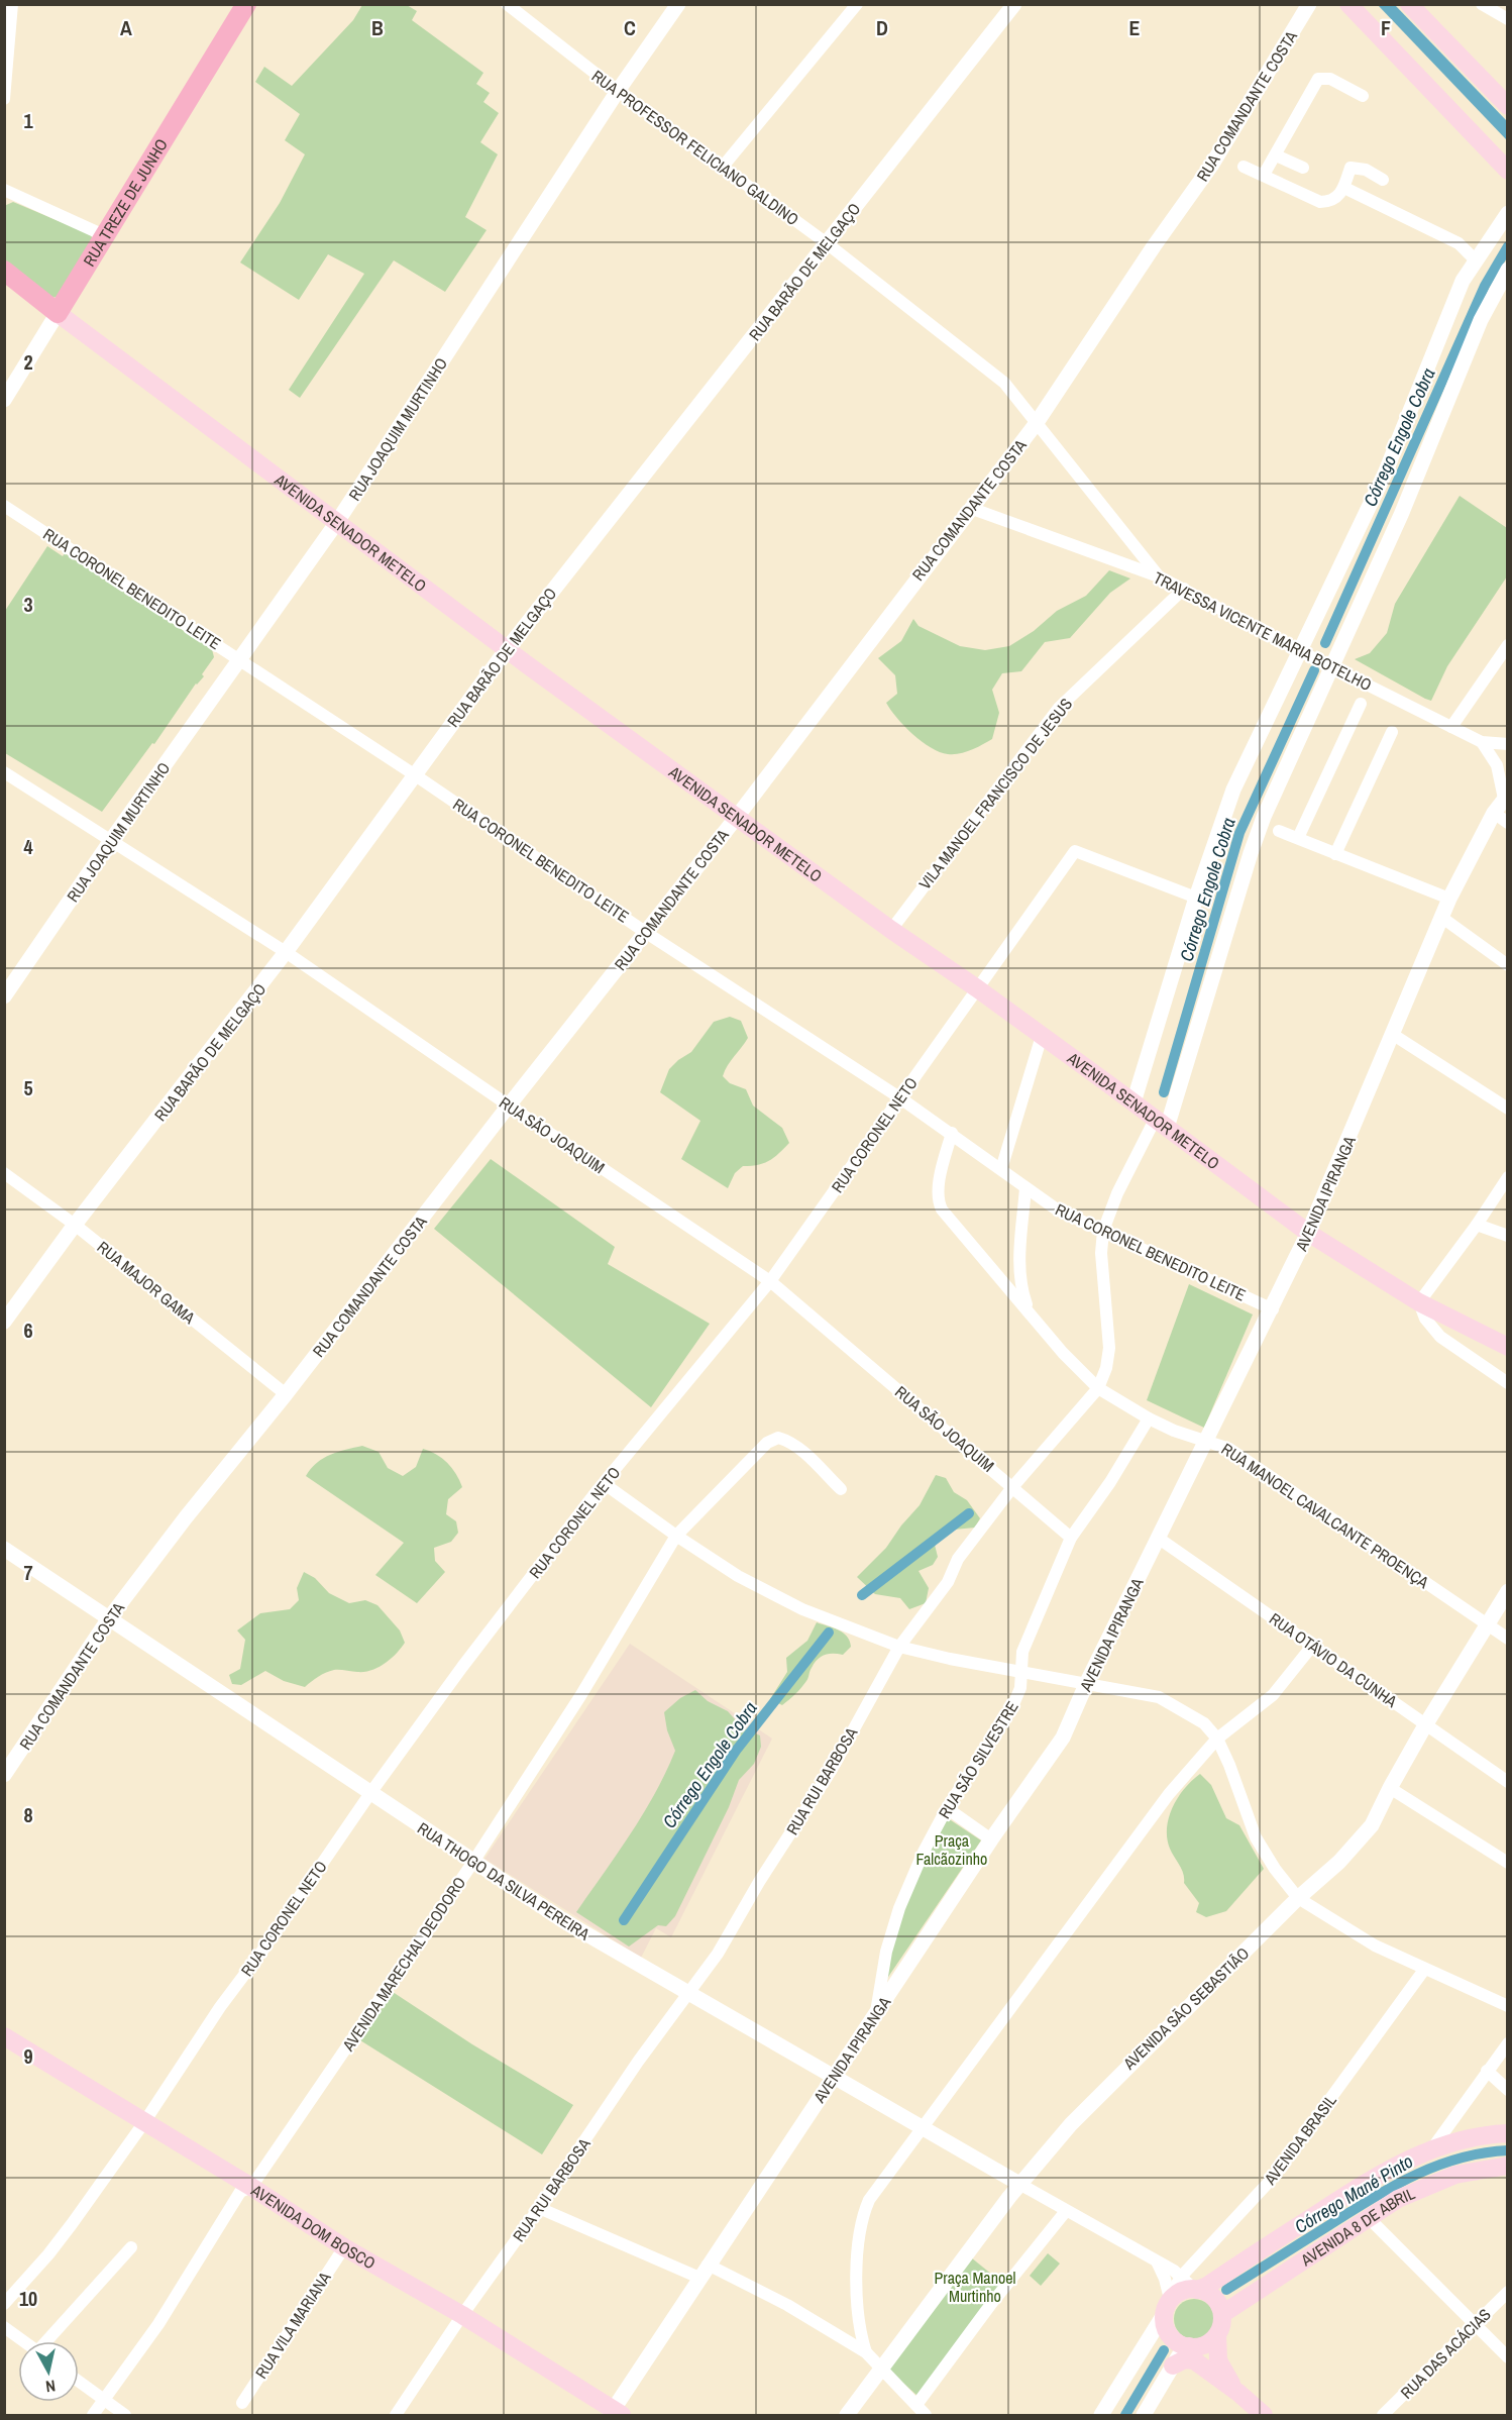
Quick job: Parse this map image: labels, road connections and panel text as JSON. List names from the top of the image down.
{
  "streets": {
    "main road": [
      "RUA TREZE DE JUNHO",
      "AVENIDA SENADOR METELO",
      "AVENIDA DOM BOSCO",
      "AVENIDA 8 DE ABRIL"
    ],
    "street": [
      "RUA COMANDANTE COSTA",
      "RUA PROFESSOR FELICIANO GALDINO",
      "RUA BARÃO DE MELGAÇO",
      "RUA JOAQUIM MURTINHO",
      "RUA CORONEL BENEDITO LEITE",
      "TRAVESSA VICENTE MARIA BOTELHO",
      "VILA MANOEL FRANCISCO DE JESUS",
      "RUA SÃO JOAQUIM",
      "RUA CORONEL NETO",
      "AVENIDA IPIRANGA",
      "RUA MAJOR GAMA",
      "RUA MANOEL CAVALCANTE PROENÇA",
      "RUA OTÁVIO DA CUNHA",
      "RUA SÃO SILVESTRE",
      "RUA RUI BARBOSA",
      "RUA THOGO DA SILVA PEREIRA",
      "AVENIDA MARECHAL DEODORO",
      "AVENIDA SÃO SEBASTIÃO",
      "AVENIDA BRASIL",
      "RUA VILA MARIANA",
      "RUA DAS ACÁCIAS"
    ]
  },
  "crossings": [
    ["RUA COMANDANTE COSTA", "RUA PROFESSOR FELICIANO GALDINO"],
    ["RUA COMANDANTE COSTA", "AVENIDA SENADOR METELO"],
    ["RUA COMANDANTE COSTA", "RUA CORONEL BENEDITO LEITE"],
    ["RUA COMANDANTE COSTA", "TRAVESSA VICENTE MARIA BOTELHO"],
    ["RUA COMANDANTE COSTA", "RUA SÃO JOAQUIM"],
    ["RUA COMANDANTE COSTA", "RUA MAJOR GAMA"],
    ["RUA COMANDANTE COSTA", "RUA THOGO DA SILVA PEREIRA"],
    ["RUA PROFESSOR FELICIANO GALDINO", "RUA BARÃO DE MELGAÇO"],
    ["RUA PROFESSOR FELICIANO GALDINO", "RUA JOAQUIM MURTINHO"],
    ["RUA PROFESSOR FELICIANO GALDINO", "TRAVESSA VICENTE MARIA BOTELHO"],
    ["RUA TREZE DE JUNHO", "AVENIDA SENADOR METELO"],
    ["RUA BARÃO DE MELGAÇO", "AVENIDA SENADOR METELO"],
    ["RUA BARÃO DE MELGAÇO", "RUA CORONEL BENEDITO LEITE"],
    ["RUA BARÃO DE MELGAÇO", "RUA SÃO JOAQUIM"],
    ["RUA BARÃO DE MELGAÇO", "RUA MAJOR GAMA"],
    ["RUA JOAQUIM MURTINHO", "AVENIDA SENADOR METELO"],
    ["RUA JOAQUIM MURTINHO", "RUA CORONEL BENEDITO LEITE"],
    ["RUA JOAQUIM MURTINHO", "RUA SÃO JOAQUIM"],
    ["AVENIDA SENADOR METELO", "VILA MANOEL FRANCISCO DE JESUS"],
    ["AVENIDA SENADOR METELO", "RUA CORONEL NETO"],
    ["AVENIDA SENADOR METELO", "AVENIDA IPIRANGA"],
    ["AVENIDA SENADOR METELO", "RUA RUI BARBOSA"],
    ["RUA CORONEL BENEDITO LEITE", "RUA CORONEL NETO"],
    ["RUA CORONEL BENEDITO LEITE", "AVENIDA IPIRANGA"],
    ["RUA CORONEL BENEDITO LEITE", "RUA MANOEL CAVALCANTE PROENÇA"],
    ["RUA CORONEL BENEDITO LEITE", "RUA RUI BARBOSA"],
    ["TRAVESSA VICENTE MARIA BOTELHO", "VILA MANOEL FRANCISCO DE JESUS"],
    ["RUA SÃO JOAQUIM", "RUA CORONEL NETO"],
    ["RUA SÃO JOAQUIM", "RUA SÃO SILVESTRE"],
    ["RUA SÃO JOAQUIM", "RUA RUI BARBOSA"],
    ["RUA CORONEL NETO", "RUA THOGO DA SILVA PEREIRA"],
    ["RUA CORONEL NETO", "AVENIDA DOM BOSCO"],
    ["AVENIDA IPIRANGA", "RUA MANOEL CAVALCANTE PROENÇA"],
    ["AVENIDA IPIRANGA", "RUA OTÁVIO DA CUNHA"],
    ["AVENIDA IPIRANGA", "RUA SÃO SILVESTRE"],
    ["AVENIDA IPIRANGA", "RUA THOGO DA SILVA PEREIRA"],
    ["AVENIDA IPIRANGA", "AVENIDA DOM BOSCO"],
    ["RUA MANOEL CAVALCANTE PROENÇA", "RUA SÃO SILVESTRE"],
    ["RUA MANOEL CAVALCANTE PROENÇA", "RUA RUI BARBOSA"],
    ["RUA MANOEL CAVALCANTE PROENÇA", "AVENIDA SÃO SEBASTIÃO"],
    ["RUA OTÁVIO DA CUNHA", "AVENIDA SÃO SEBASTIÃO"],
    ["RUA RUI BARBOSA", "RUA THOGO DA SILVA PEREIRA"],
    ["RUA RUI BARBOSA", "AVENIDA DOM BOSCO"],
    ["RUA THOGO DA SILVA PEREIRA", "AVENIDA MARECHAL DEODORO"],
    ["RUA THOGO DA SILVA PEREIRA", "AVENIDA SÃO SEBASTIÃO"],
    ["AVENIDA MARECHAL DEODORO", "AVENIDA DOM BOSCO"],
    ["AVENIDA BRASIL", "AVENIDA 8 DE ABRIL"],
    ["AVENIDA DOM BOSCO", "RUA VILA MARIANA"]
  ],
  "water": ["Córrego Engole Cobra", "Córrego Mané Pinto"],
  "parks": ["Praça Falcãozinho", "Praça Manoel Murtinho"],
  "north": "bottom",
  "grid": {
    "columns": [
      "A",
      "B",
      "C",
      "D",
      "E",
      "F"
    ],
    "rows": [
      "1",
      "2",
      "3",
      "4",
      "5",
      "6",
      "7",
      "8",
      "9",
      "10"
    ]
  }
}
